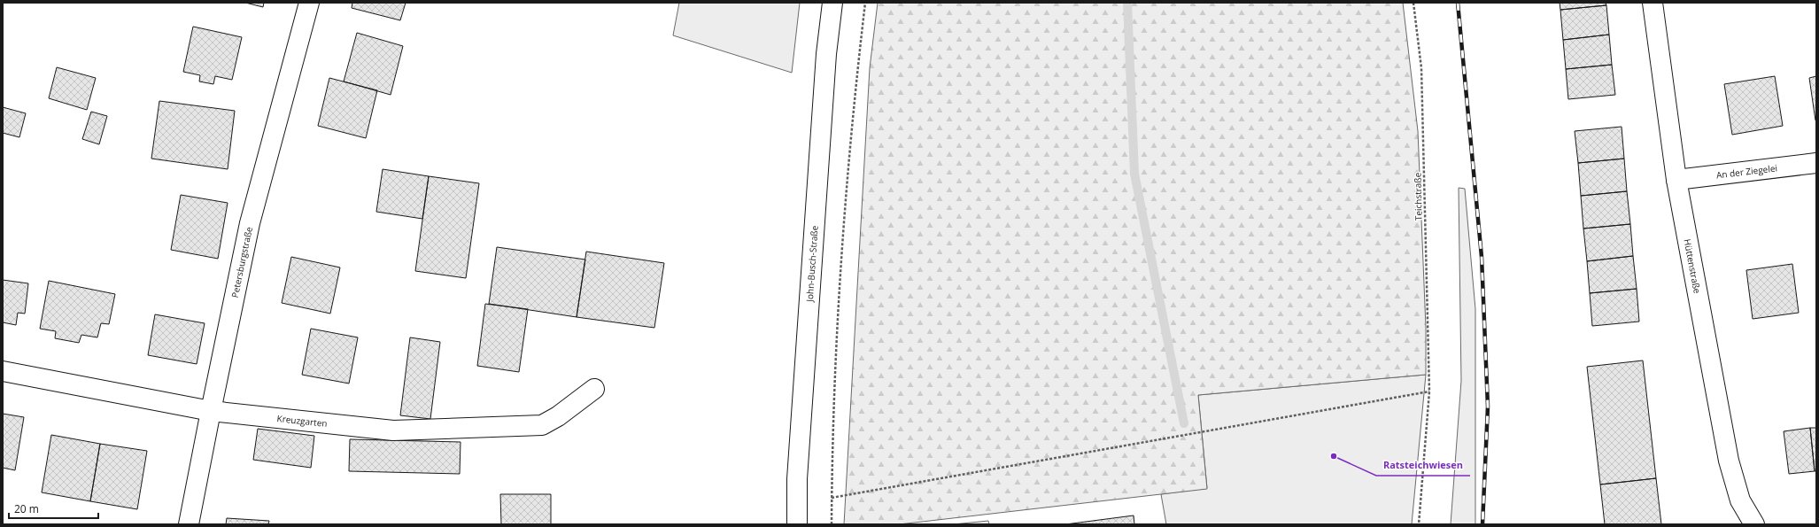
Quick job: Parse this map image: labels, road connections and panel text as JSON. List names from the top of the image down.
{
  "streets": {
    "street": [
      "An der Ziegelei",
      "Petersburgstraße",
      "John-Busch-Straße",
      "Hüttenstraße",
      "Kreuzgarten"
    ],
    "path": ["Teichstraße"]
  },
  "crossings": [
    ["An der Ziegelei", "Hüttenstraße"],
    ["Petersburgstraße", "Kreuzgarten"]
  ],
  "places": ["Ratsteichwiesen"],
  "scale_bar": "20 m"
}
